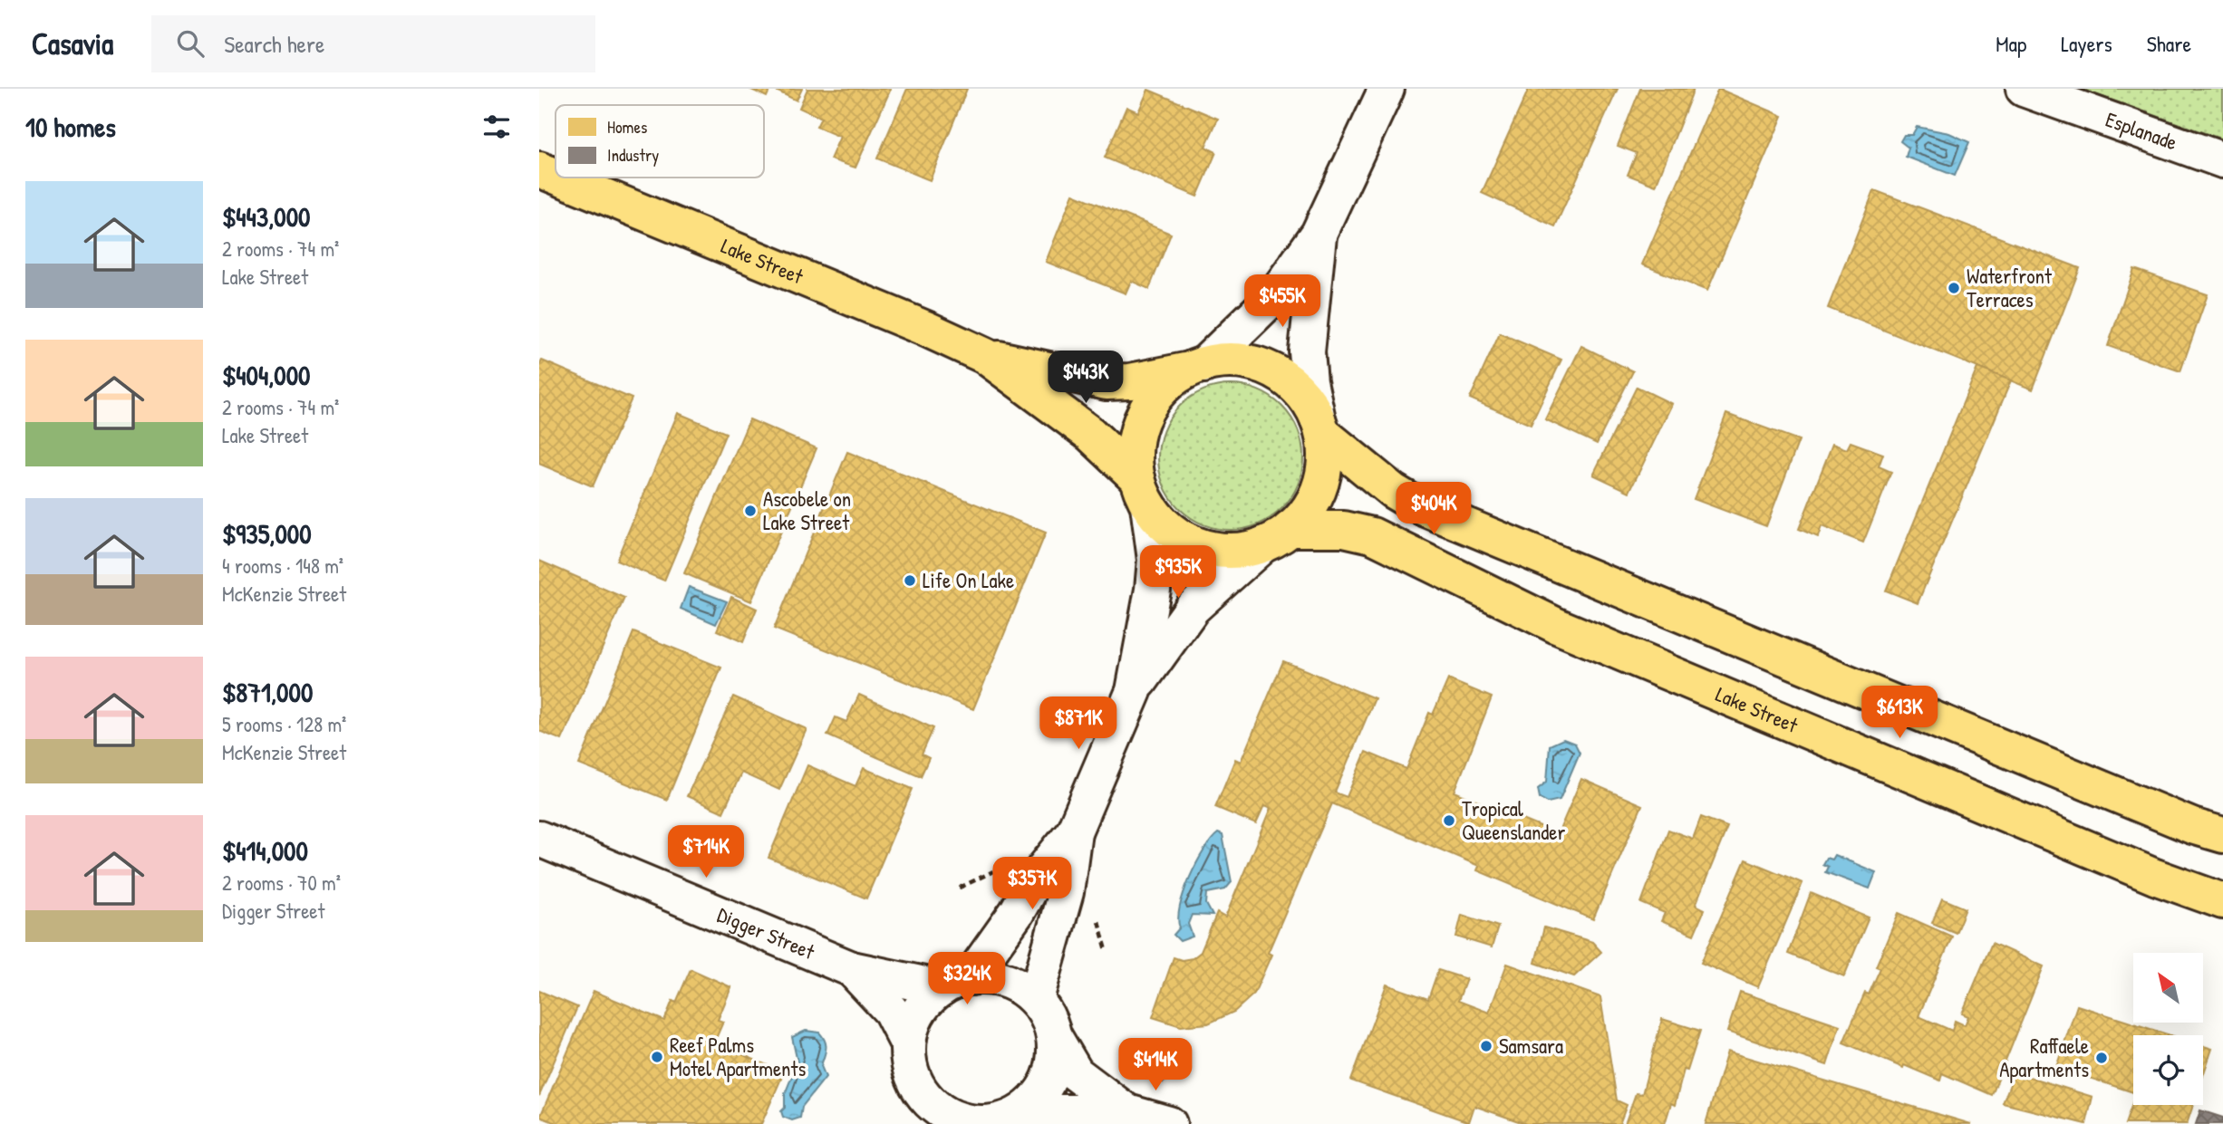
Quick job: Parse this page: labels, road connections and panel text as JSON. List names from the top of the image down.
{
  "streets": {
    "main road": ["Lake Street"],
    "street": ["Esplanade", "Digger Street"]
  },
  "places": [
    "Waterfront Terraces",
    "Ascobele on Lake Street",
    "Life On Lake",
    "Tropical Queenslander",
    "Samsara",
    "Reef Palms Motel Apartments",
    "Raffaele Apartments"
  ],
  "legend": ["Homes", "Industry"],
  "north": "top left",
  "page": {
    "header": "Casavia",
    "search": "Search here",
    "nav": ["Map", "Layers", "Share"],
    "heading": "10 homes",
    "list": [
      {
        "name": "$443,000",
        "note": "2 rooms · 74 m² · Lake Street"
      },
      {
        "name": "$404,000",
        "note": "2 rooms · 74 m² · Lake Street"
      },
      {
        "name": "$935,000",
        "note": "4 rooms · 148 m² · McKenzie Street"
      },
      {
        "name": "$871,000",
        "note": "5 rooms · 128 m² · McKenzie Street"
      },
      {
        "name": "$414,000",
        "note": "2 rooms · 70 m² · Digger Street"
      }
    ],
    "price": [
      "$455K",
      "$443K",
      "$404K",
      "$935K",
      "$613K",
      "$871K",
      "$714K",
      "$357K",
      "$324K",
      "$414K"
    ]
  }
}
